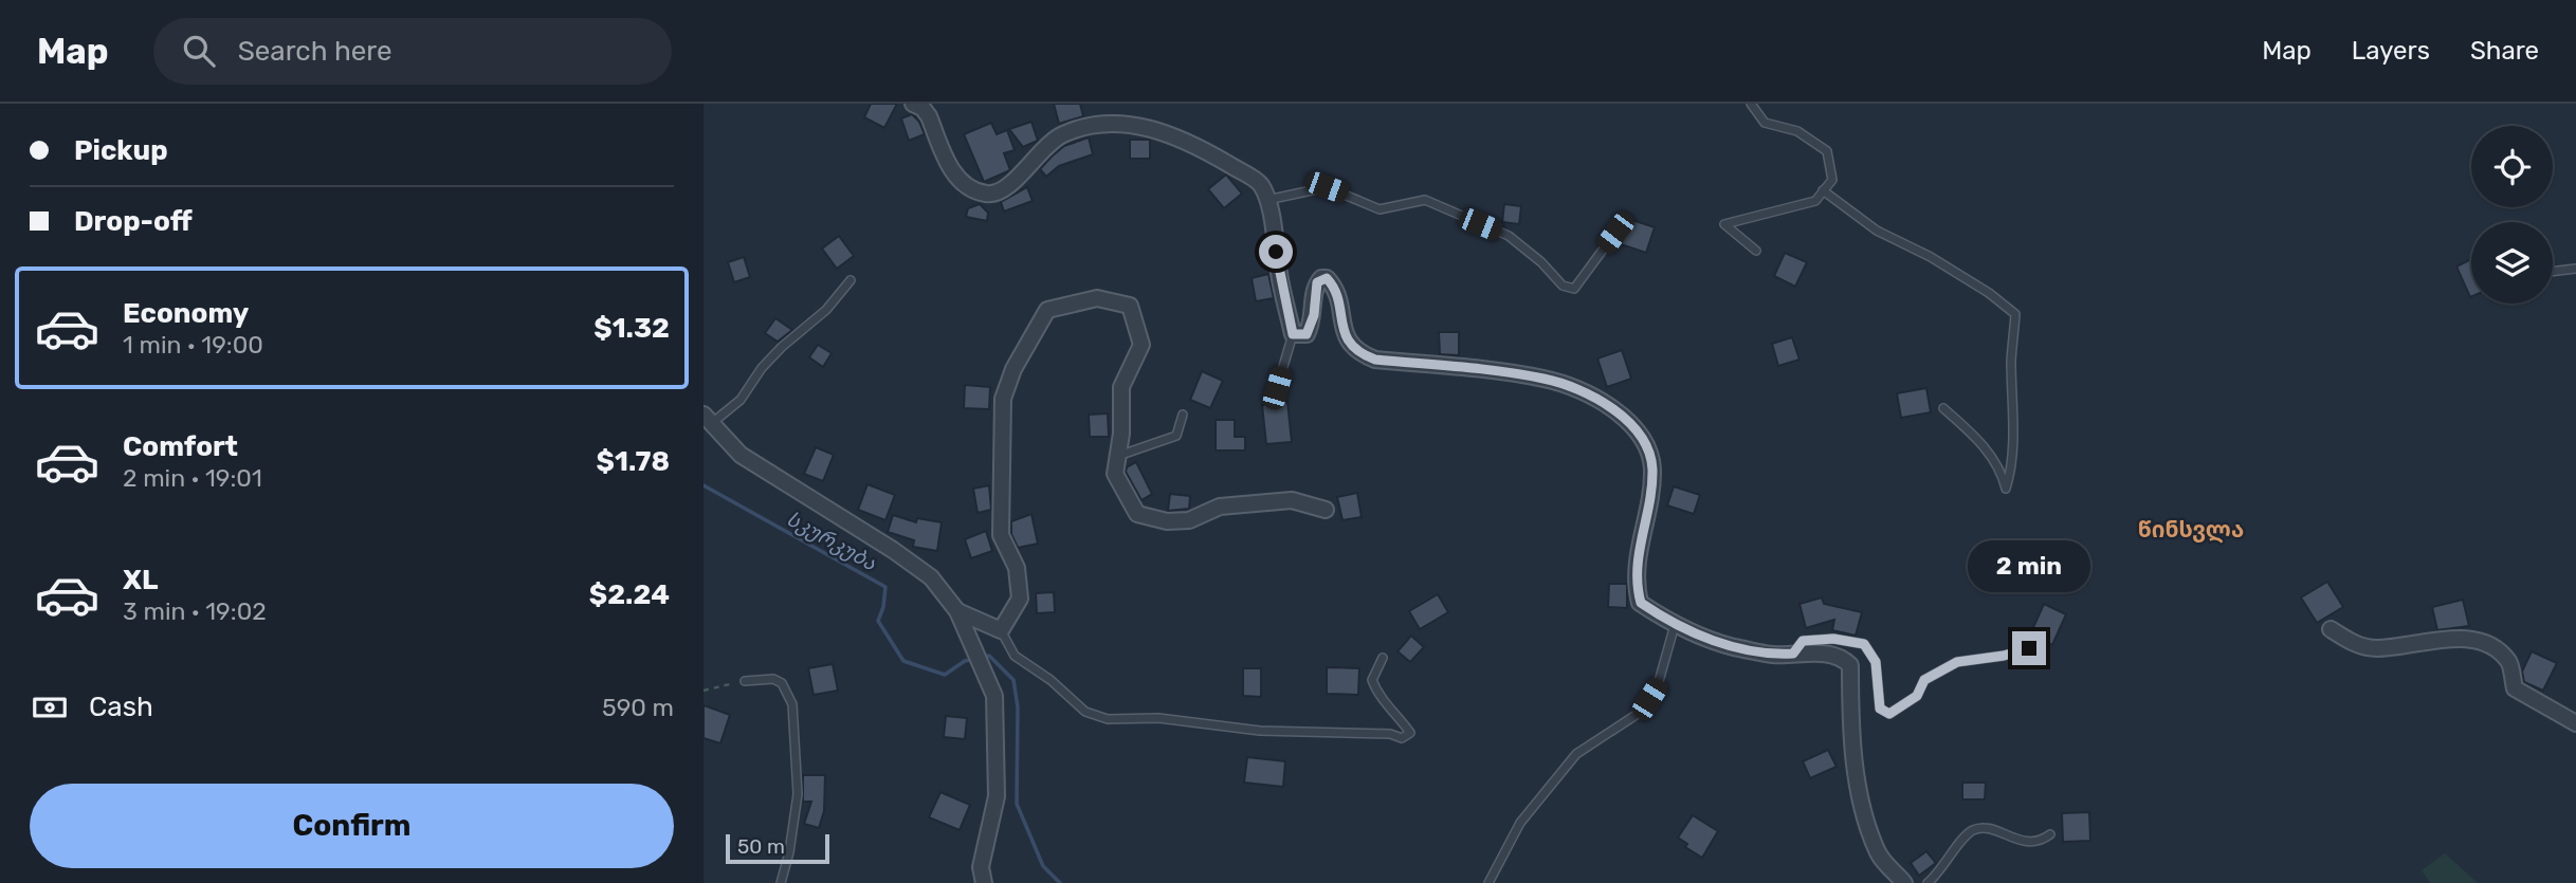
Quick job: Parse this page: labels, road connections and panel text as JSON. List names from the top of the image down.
{
  "districts": ["წინსვლა"],
  "water": ["სკურკუბა"],
  "scale_bar": "50 m",
  "page": {
    "header": "Map",
    "search": "Search here",
    "nav": ["Map", "Layers", "Share"],
    "banner": ["Pickup", "Drop-off"],
    "list": [
      {
        "name": "Economy",
        "note": "1 min · 19:00",
        "value": "$1.32"
      },
      {
        "name": "Comfort",
        "note": "2 min · 19:01",
        "value": "$1.78"
      },
      {
        "name": "XL",
        "note": "3 min · 19:02",
        "value": "$2.24"
      }
    ],
    "bubble": "2 min",
    "pay": ["Cash", "590 m"],
    "buttons": "Confirm",
    "scale": "50 m"
  }
}
